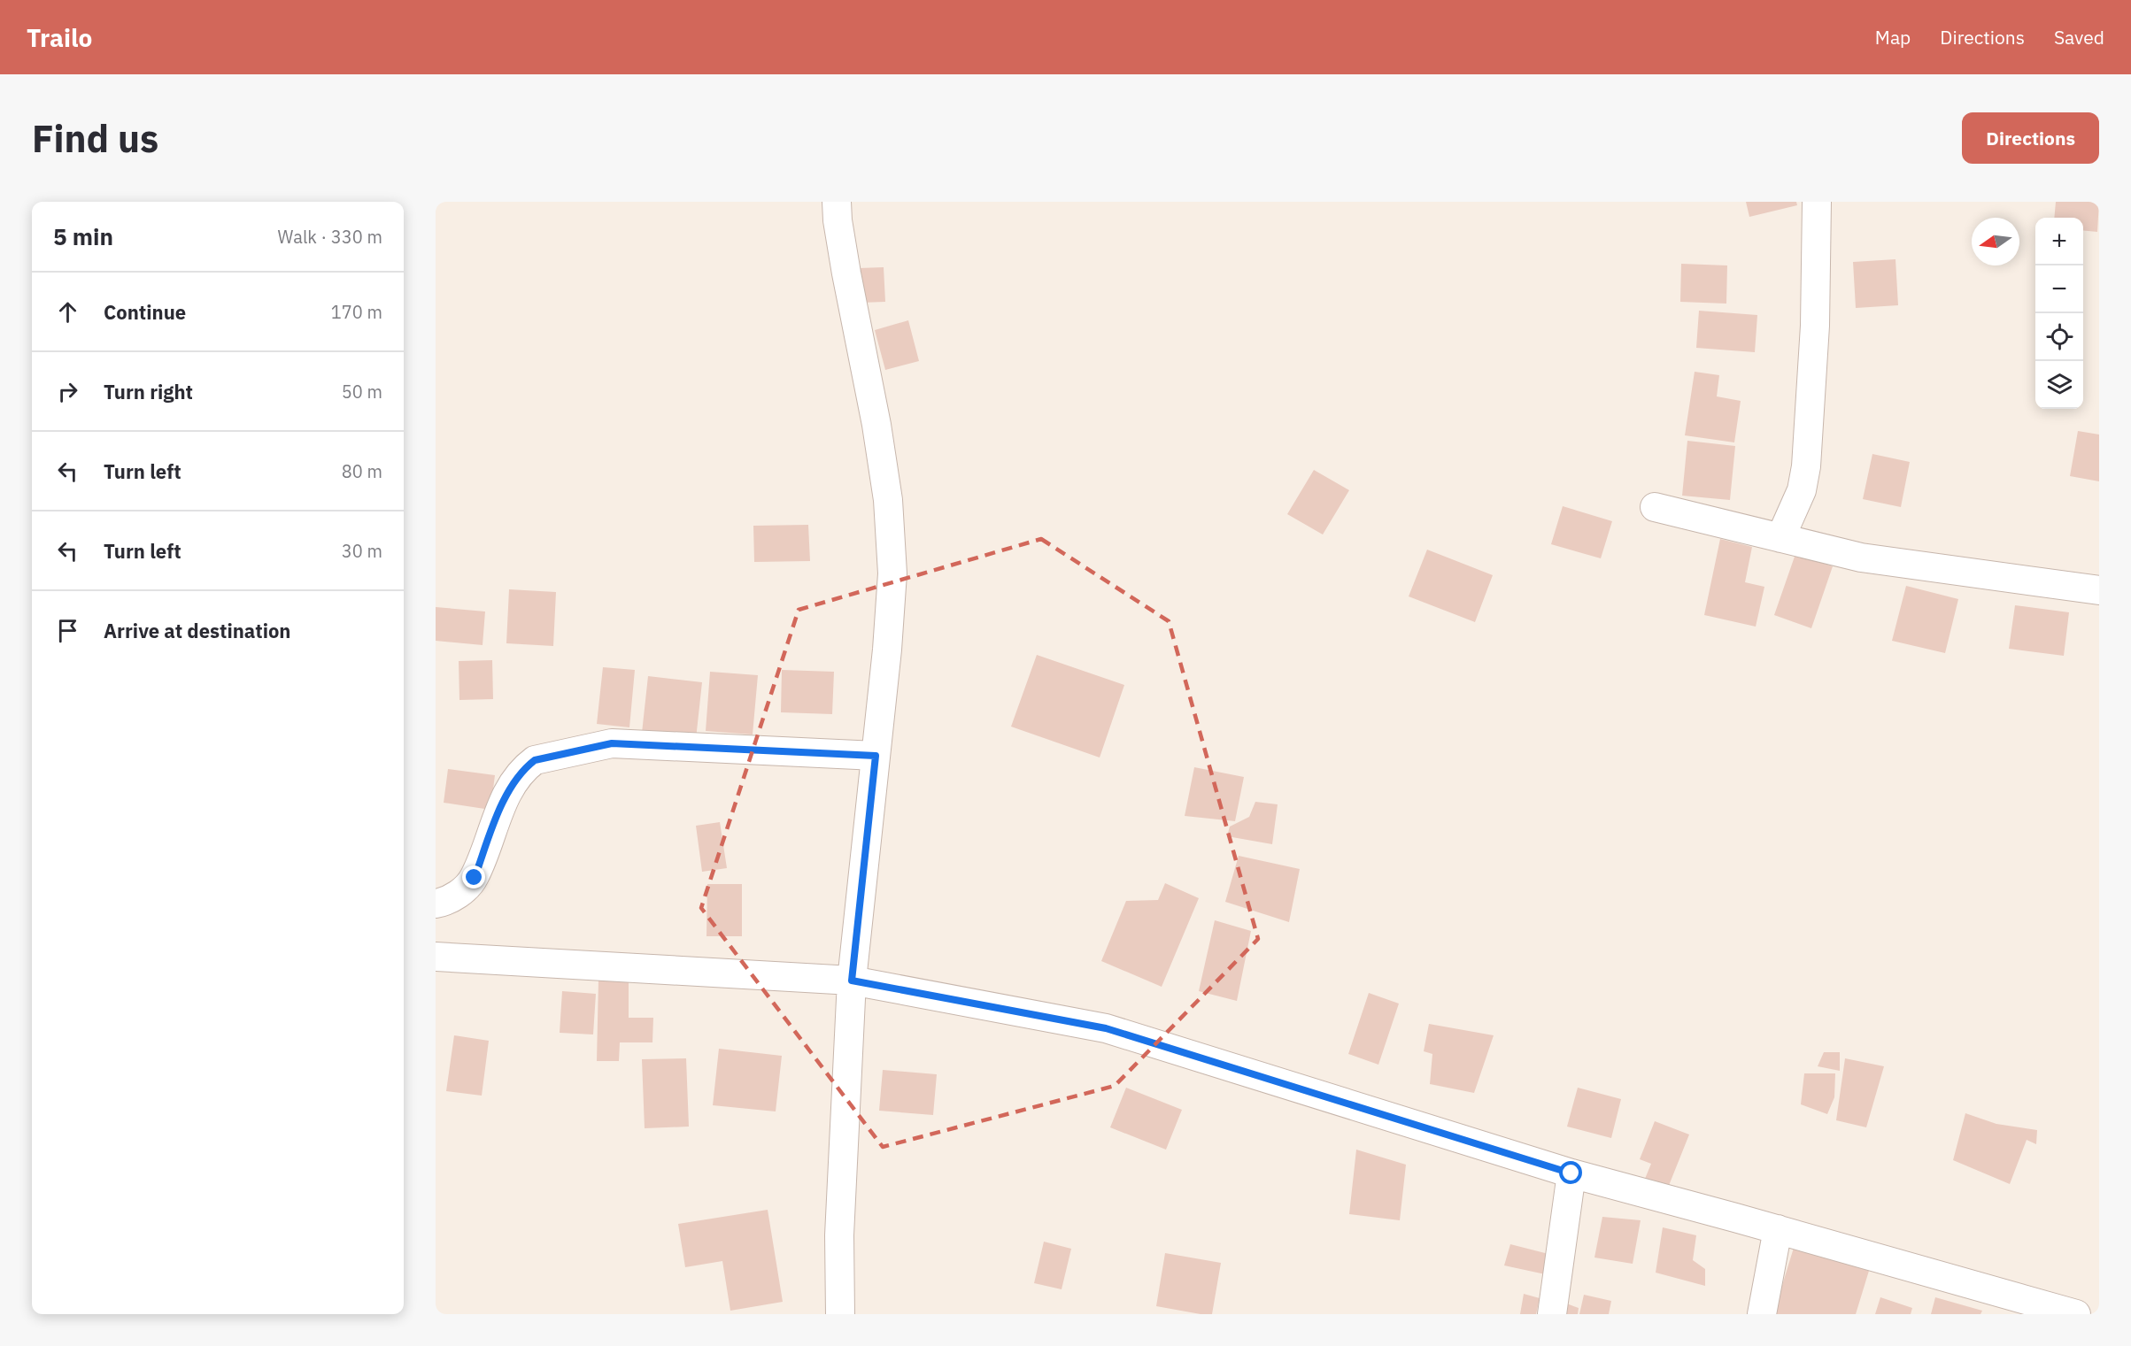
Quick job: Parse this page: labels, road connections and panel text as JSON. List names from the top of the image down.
{
  "north": "left",
  "page": {
    "header": "Trailo",
    "nav": ["Map", "Directions", "Saved"],
    "buttons": "Directions",
    "title": "Find us",
    "heading": ["5 min", "Walk · 330 m"],
    "map_buttons": ["+", "−"],
    "list": [
      ["Continue", "170 m"],
      ["Turn right", "50 m"],
      ["Turn left", "80 m"],
      ["Turn left", "30 m"],
      "Arrive at destination"
    ]
  }
}
